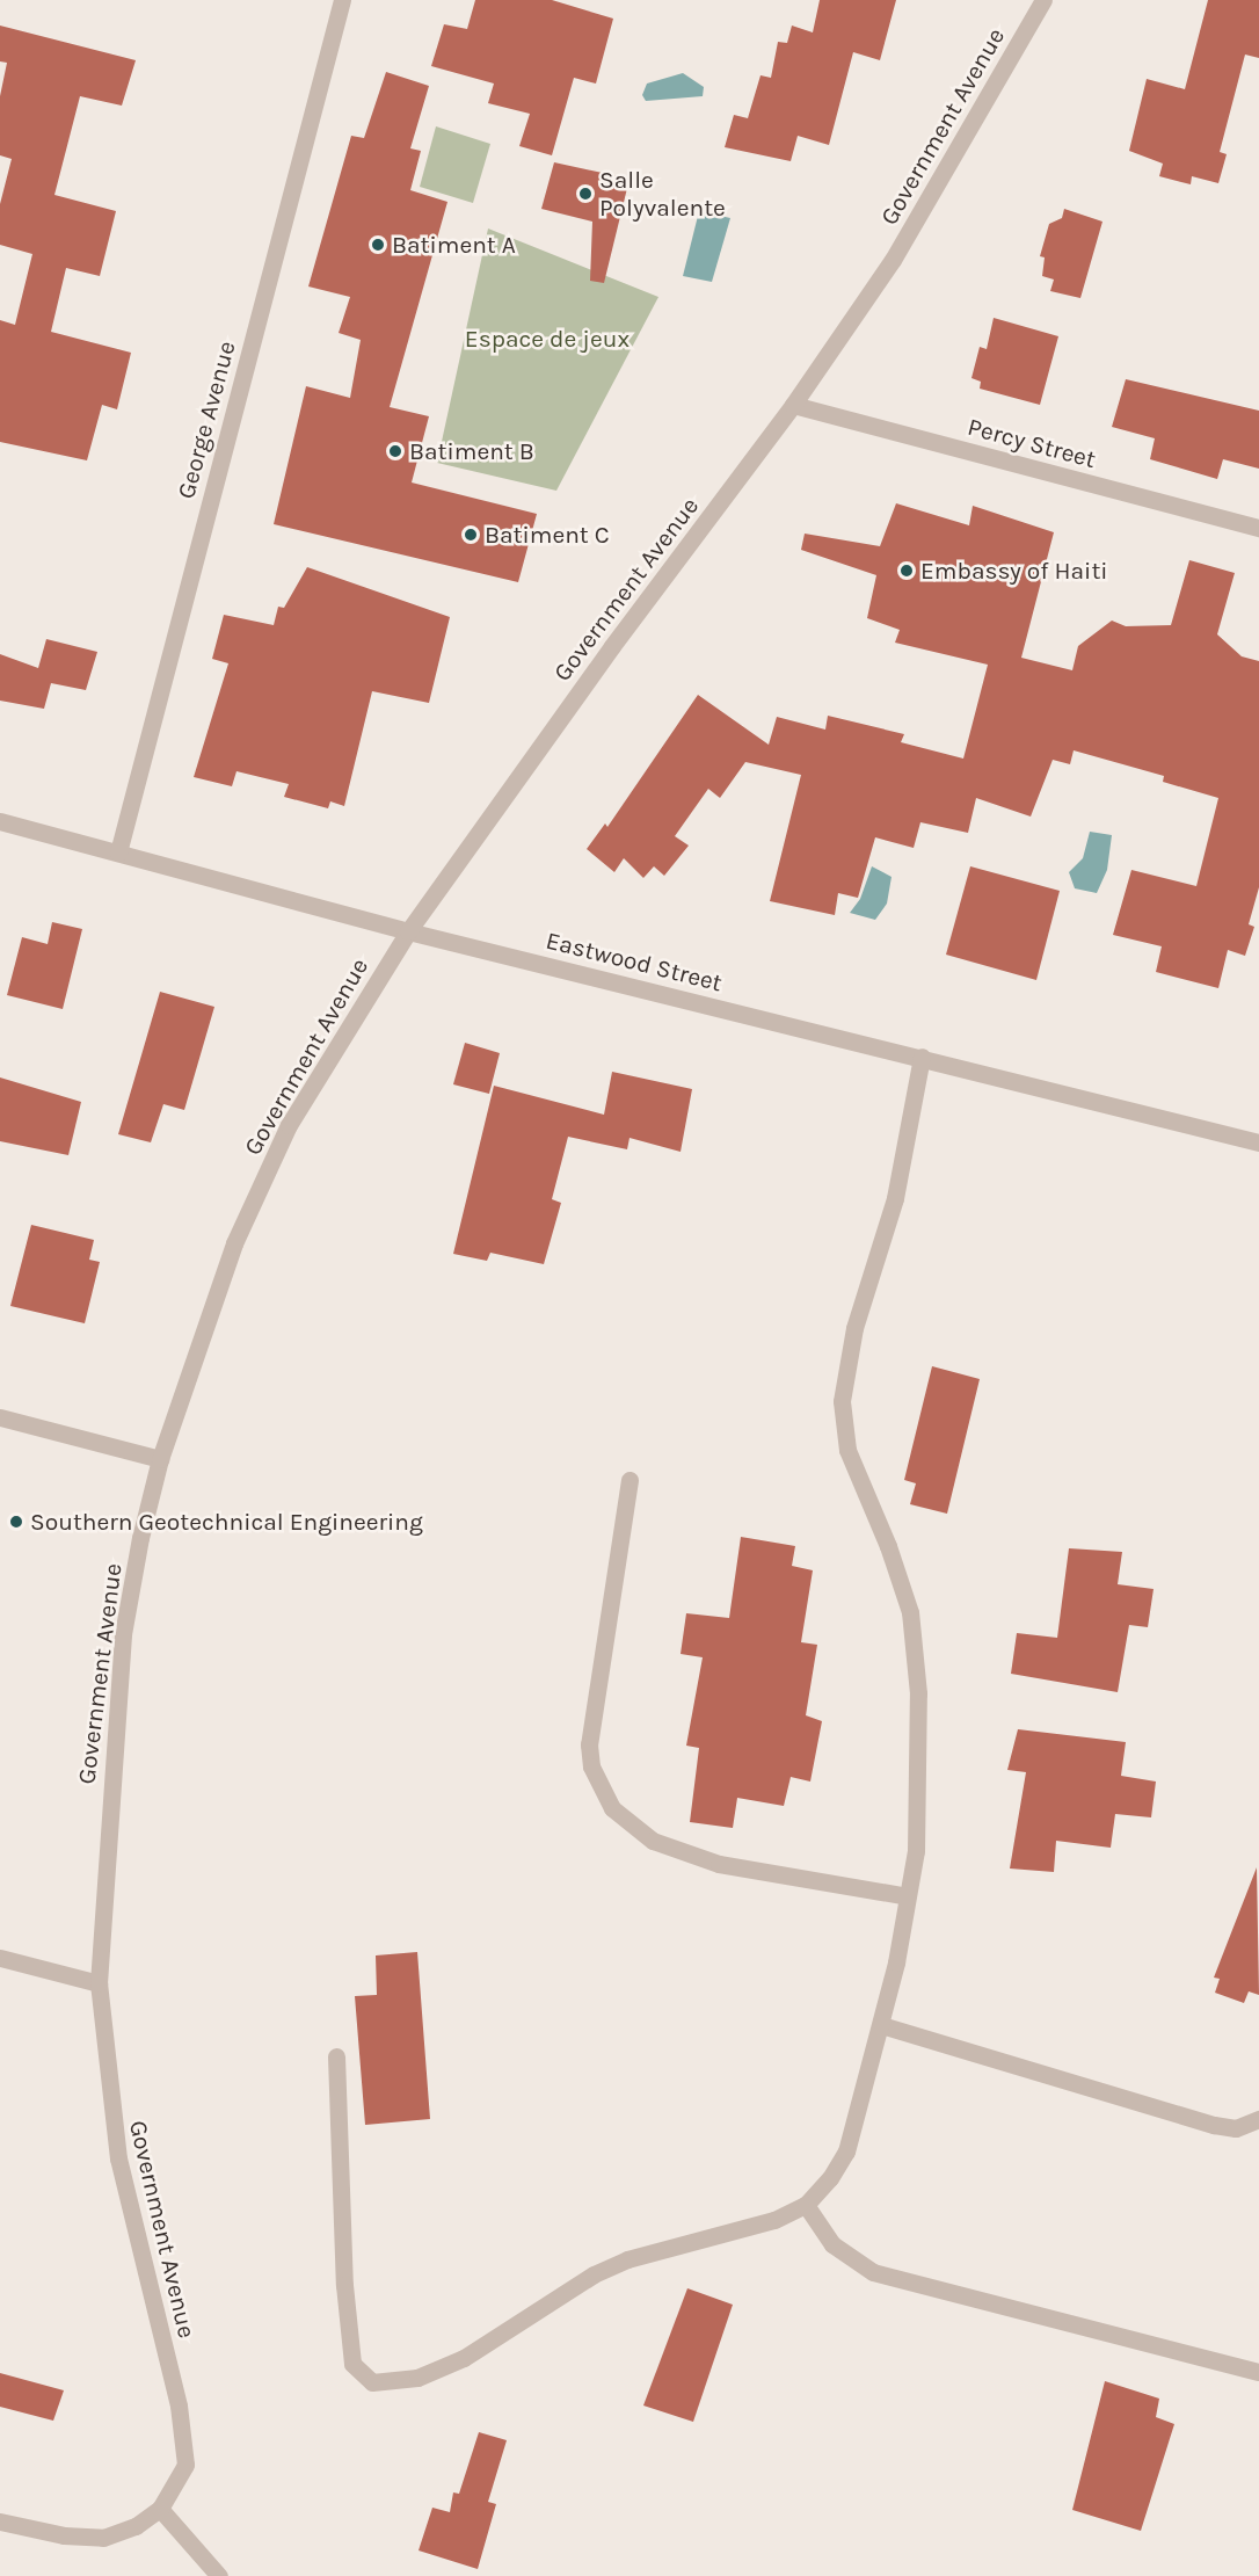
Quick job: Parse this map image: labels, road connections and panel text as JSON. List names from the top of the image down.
{
  "streets": {
    "street": [
      "Government Avenue",
      "George Avenue",
      "Percy Street",
      "Eastwood Street"
    ]
  },
  "crossings": [
    ["Government Avenue", "Percy Street"],
    ["Government Avenue", "Eastwood Street"],
    ["George Avenue", "Eastwood Street"]
  ],
  "parks": ["Espace de jeux"],
  "places": [
    "Salle Polyvalente",
    "Batiment A",
    "Batiment B",
    "Batiment C",
    "Embassy of Haiti",
    "Southern Geotechnical Engineering"
  ]
}
